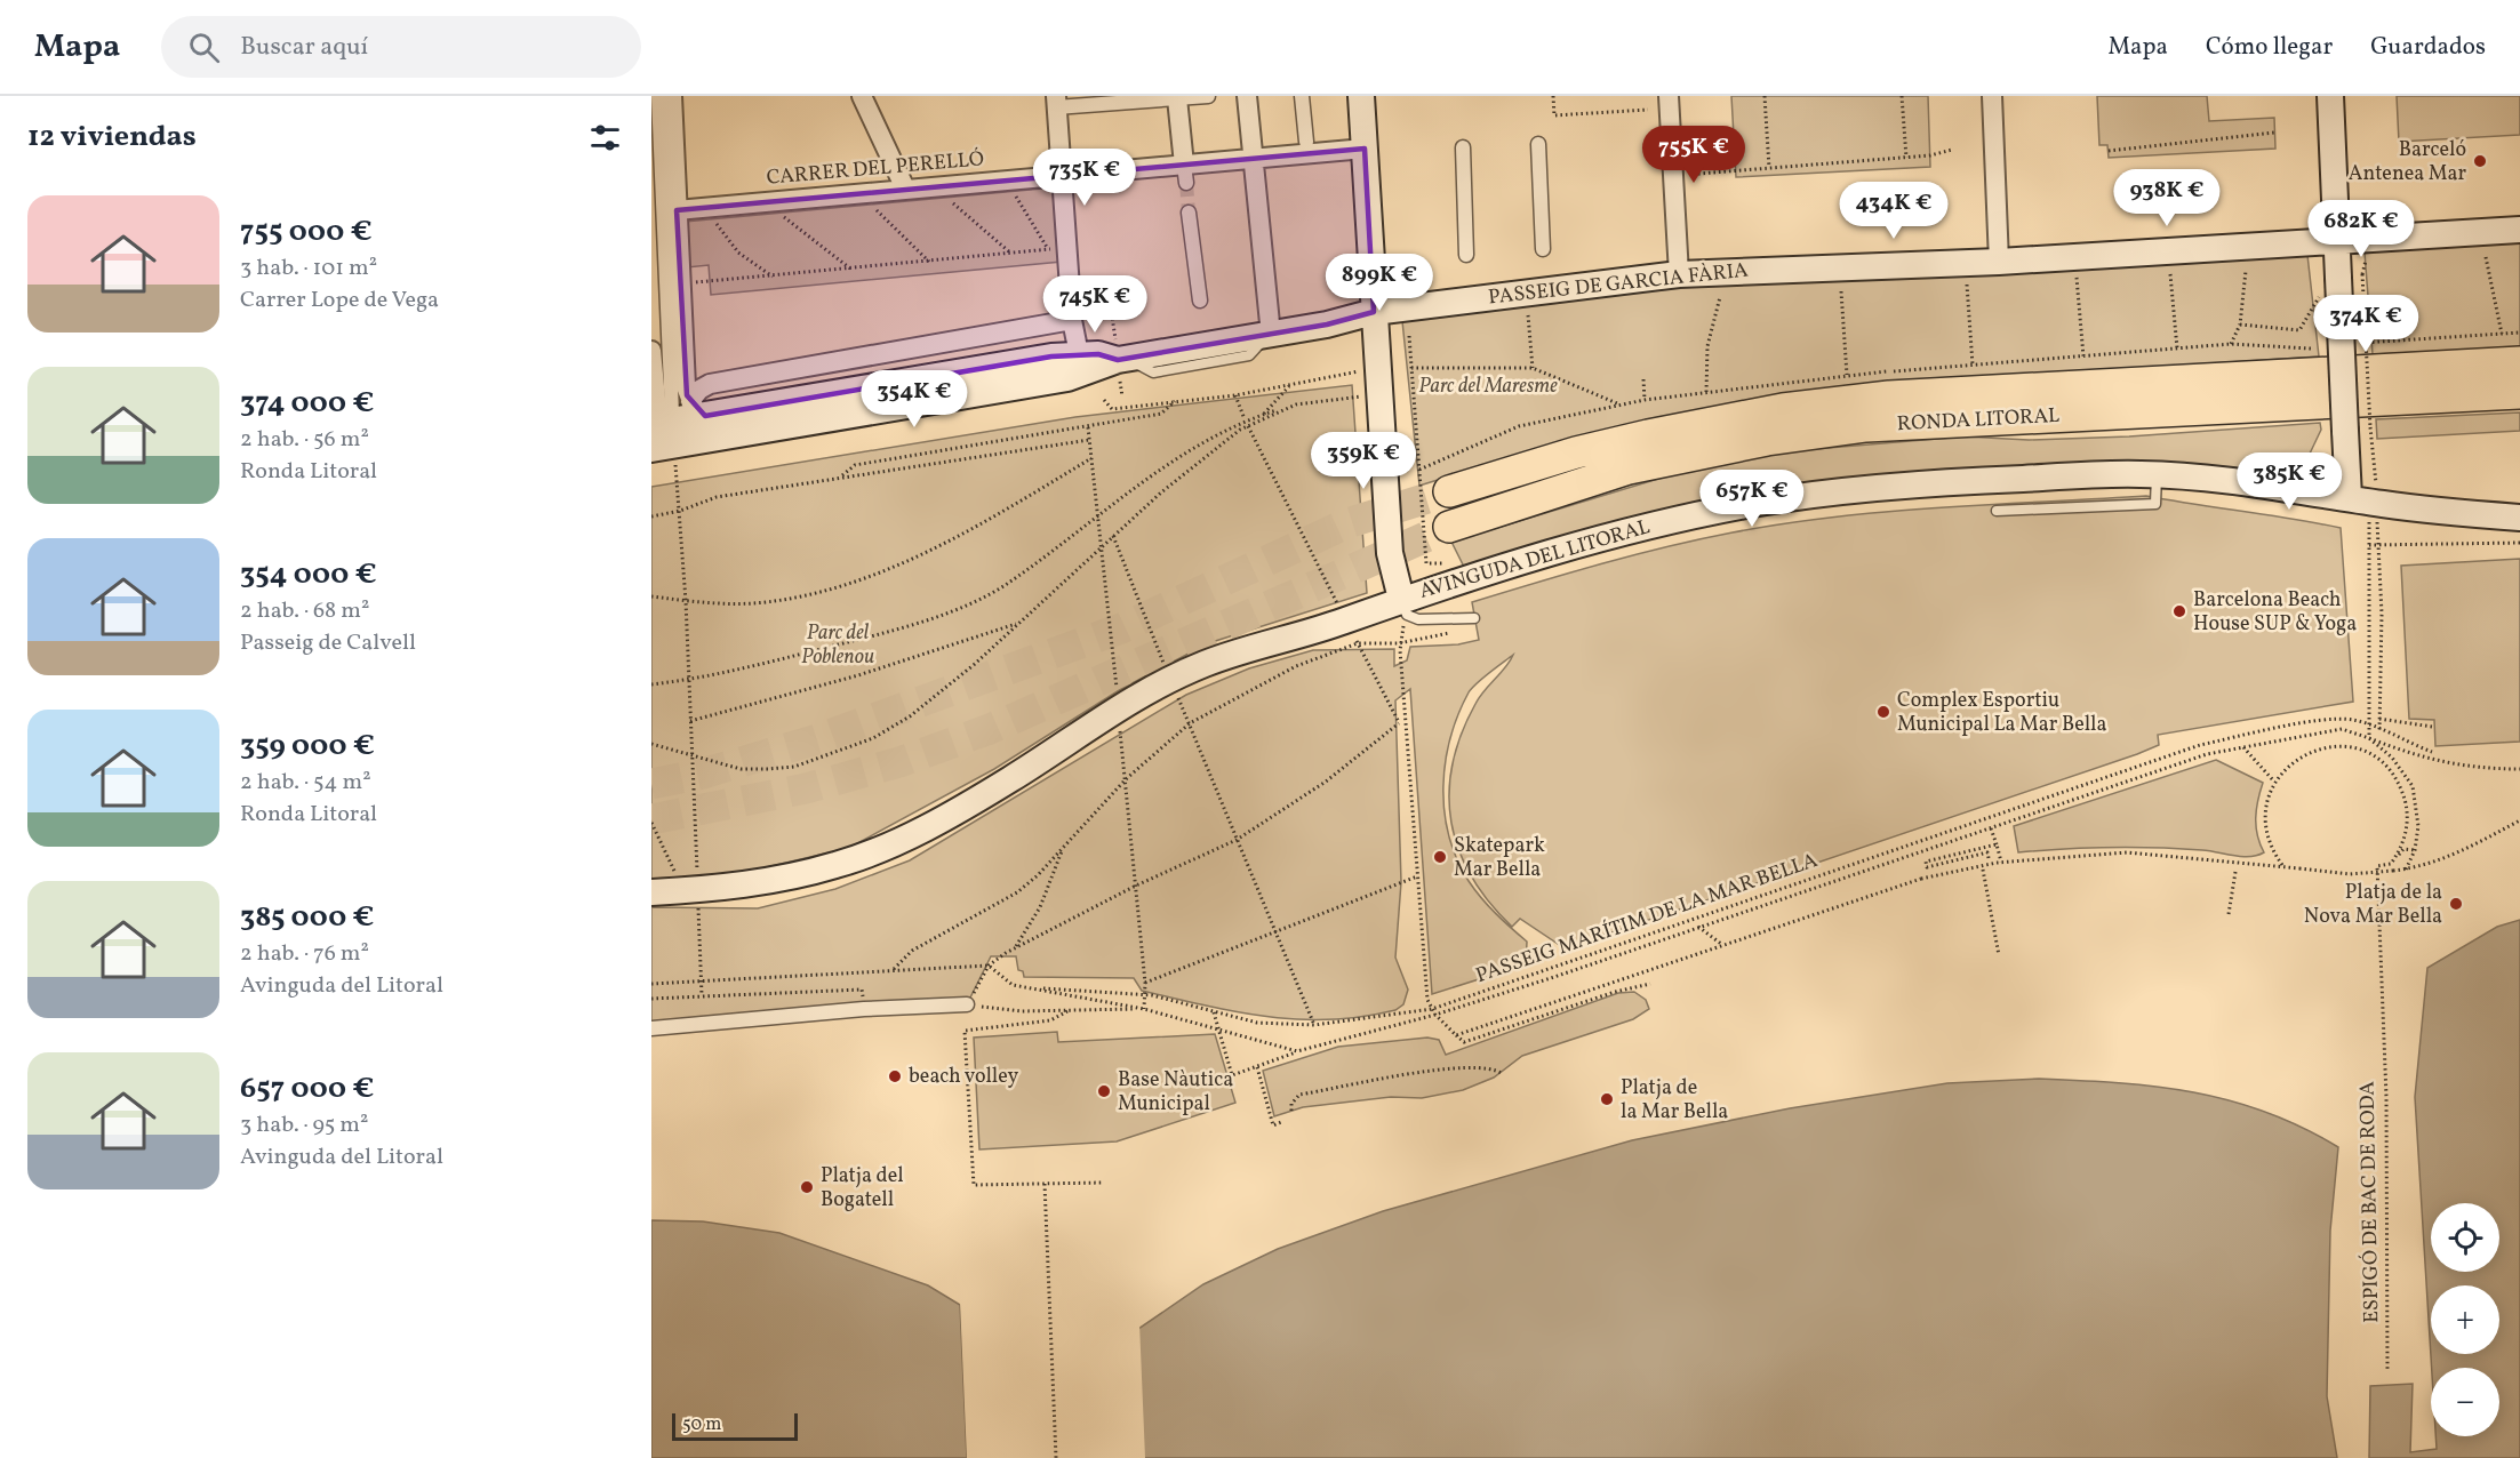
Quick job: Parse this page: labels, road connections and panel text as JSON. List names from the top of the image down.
{
  "streets": {
    "highway": ["RONDA LITORAL"],
    "main road": ["PASSEIG DE GARCIA FÀRIA", "AVINGUDA DEL LITORAL"],
    "street": ["CARRER DEL PERELLÓ"],
    "path": ["PASSEIG MARÍTIM DE LA MAR BELLA", "ESPIGÓ DE BAC DE RODA"]
  },
  "parks": ["Parc del Maresme", "Parc del Poblenou"],
  "places": [
    "Barceló Antenea Mar",
    "Barcelona Beach House SUP & Yoga",
    "Complex Esportiu Municipal La Mar Bella",
    "Skatepark Mar Bella",
    "Platja de la Nova Mar Bella",
    "beach volley",
    "Base Nàutica Municipal",
    "Platja de la Mar Bella",
    "Platja del Bogatell"
  ],
  "scale_bar": "50 m",
  "page": {
    "header": "Mapa",
    "search": "Buscar aquí",
    "nav": ["Mapa", "Cómo llegar", "Guardados"],
    "heading": "12 viviendas",
    "price": [
      "755K €",
      "735K €",
      "938K €",
      "434K €",
      "682K €",
      "899K €",
      "745K €",
      "374K €",
      "354K €",
      "359K €",
      "385K €",
      "657K €"
    ],
    "list": [
      {
        "name": "755 000 €",
        "note": "3 hab. · 101 m² · Carrer Lope de Vega"
      },
      {
        "name": "374 000 €",
        "note": "2 hab. · 56 m² · Ronda Litoral"
      },
      {
        "name": "354 000 €",
        "note": "2 hab. · 68 m² · Passeig de Calvell"
      },
      {
        "name": "359 000 €",
        "note": "2 hab. · 54 m² · Ronda Litoral"
      },
      {
        "name": "385 000 €",
        "note": "2 hab. · 76 m² · Avinguda del Litoral"
      },
      {
        "name": "657 000 €",
        "note": "3 hab. · 95 m² · Avinguda del Litoral"
      }
    ],
    "map_buttons": ["+", "−"],
    "scale": "50 m"
  }
}
